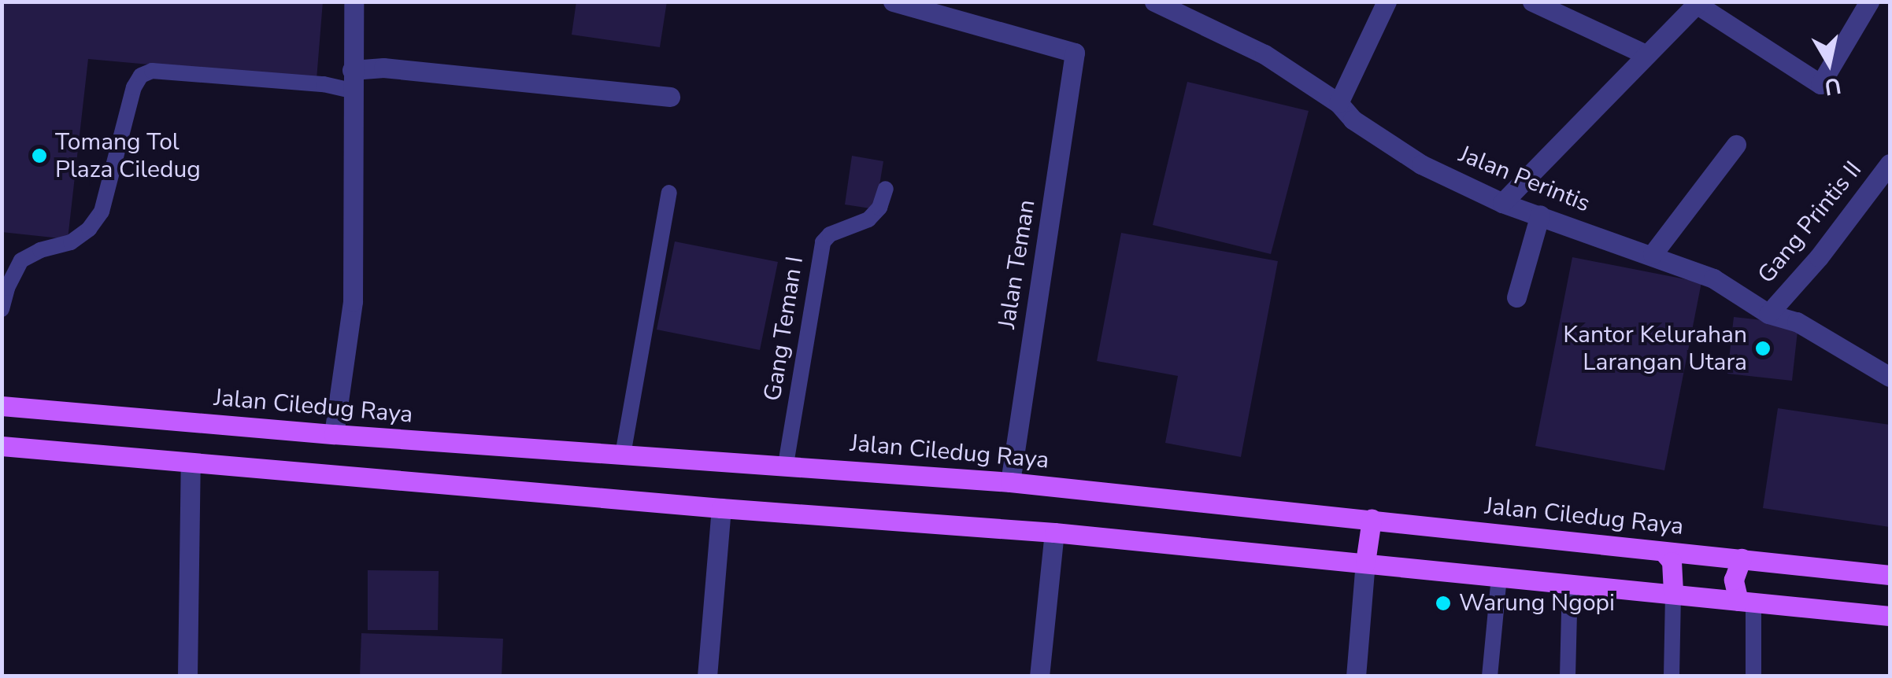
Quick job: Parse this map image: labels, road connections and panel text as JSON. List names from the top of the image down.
{
  "streets": {
    "main road": ["Jalan Ciledug Raya"],
    "street": ["Jalan Perintis", "Gang Printis II", "Jalan Teman"],
    "lane": ["Gang Teman I"]
  },
  "crossings": [
    ["Jalan Perintis", "Gang Printis II"],
    ["Jalan Teman", "Jalan Ciledug Raya"],
    ["Gang Teman I", "Jalan Ciledug Raya"]
  ],
  "places": ["Tomang Tol Plaza Ciledug", "Kantor Kelurahan Larangan Utara", "Warung Ngopi"],
  "north": "bottom"
}
